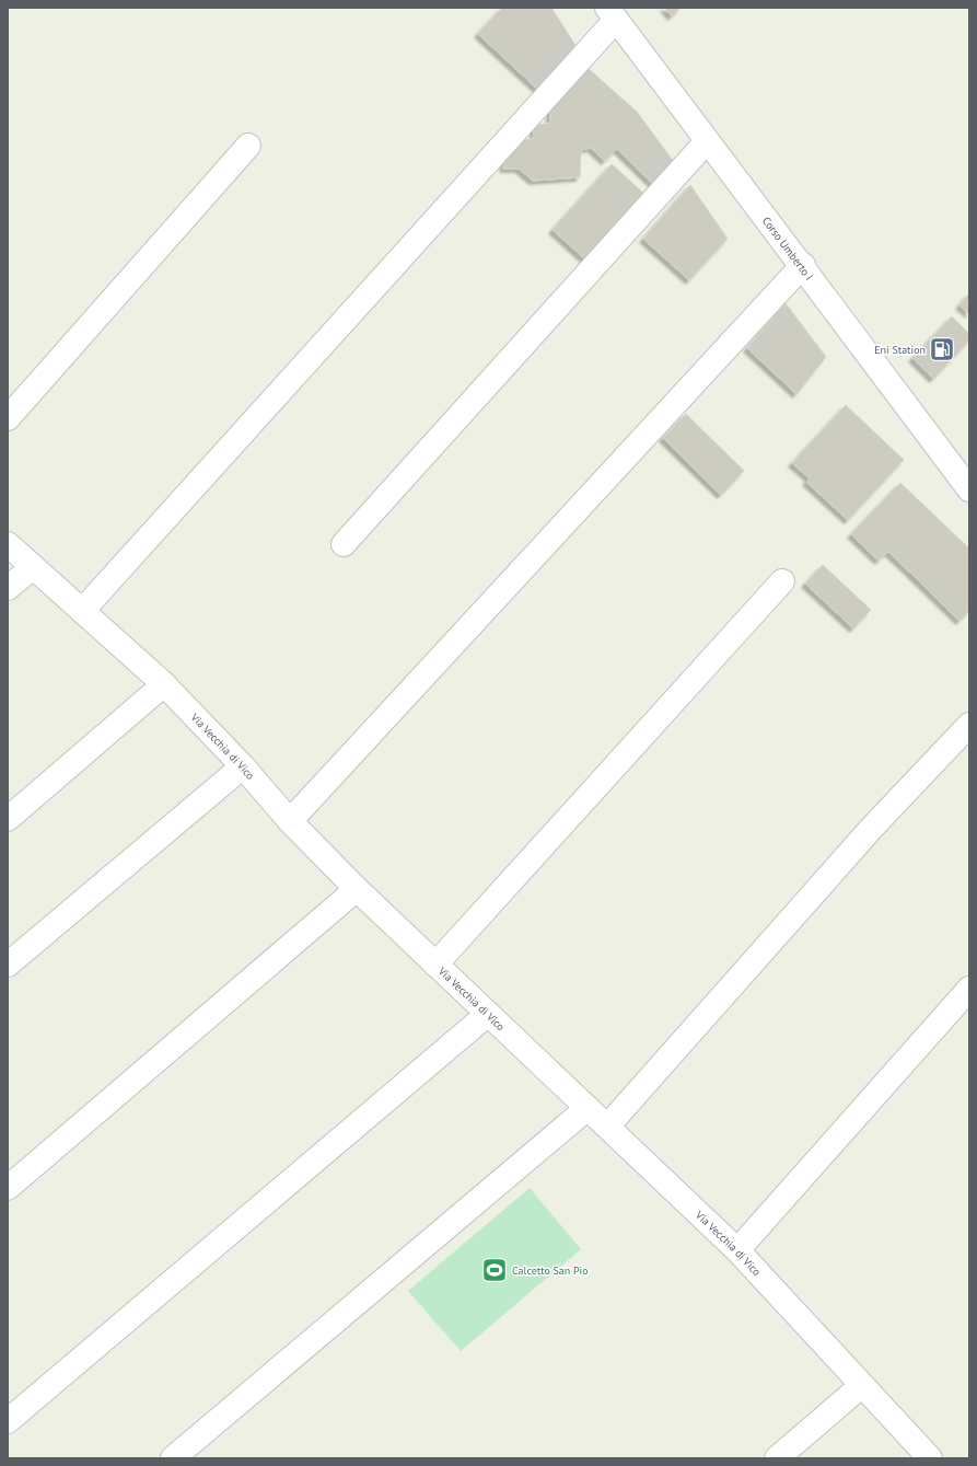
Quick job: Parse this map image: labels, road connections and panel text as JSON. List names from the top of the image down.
{
  "streets": {
    "street": ["Corso Umberto I", "Via Vecchia di Vico"]
  },
  "places": {
    "fuel station": ["Eni Station"],
    "sports": ["Calcetto San Pio"]
  }
}
